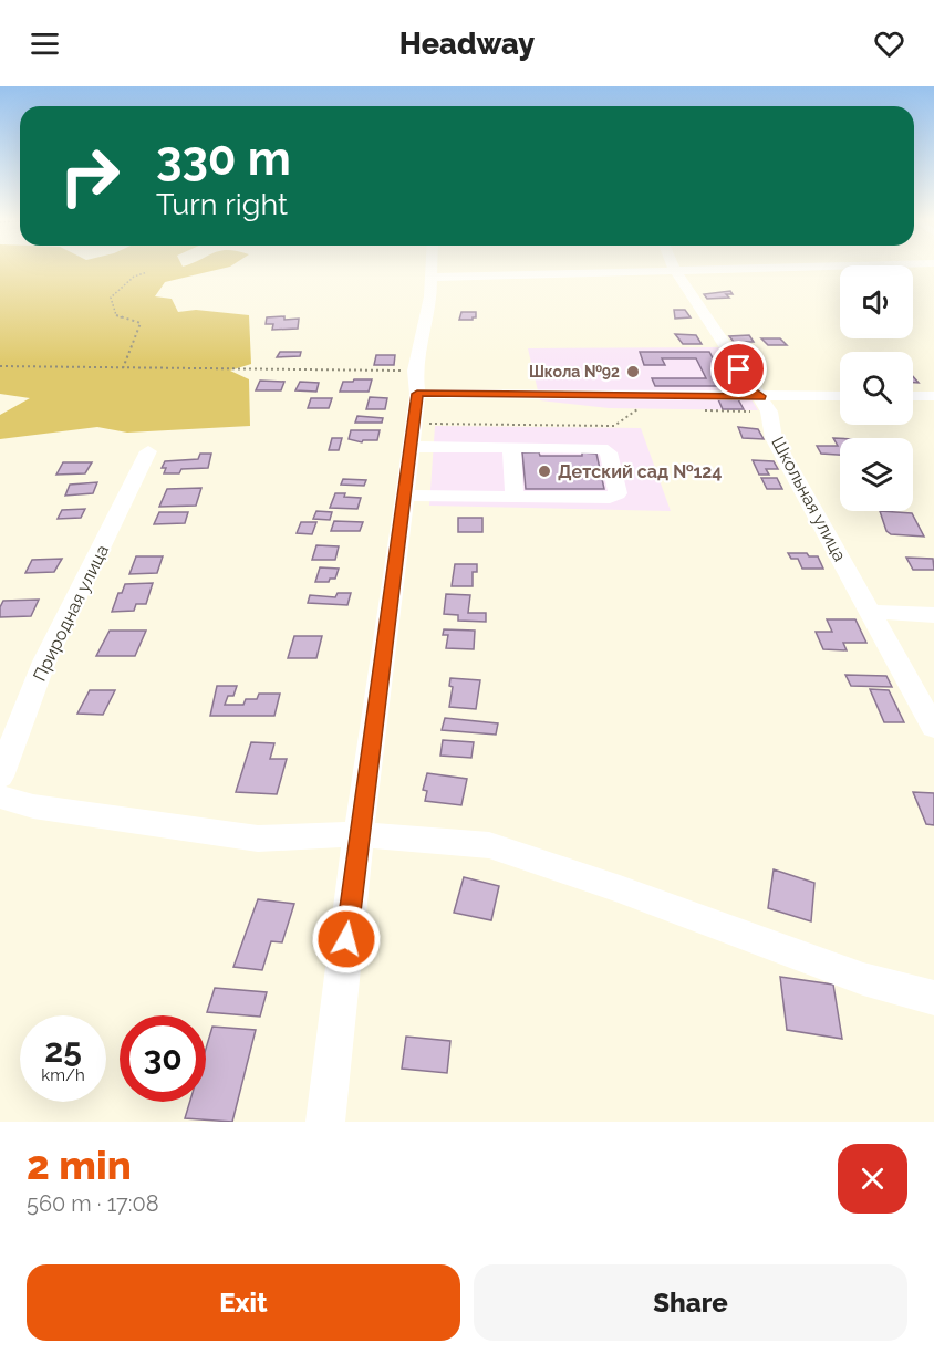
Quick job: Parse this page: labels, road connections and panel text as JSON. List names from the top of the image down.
{
  "streets": {
    "street": ["Школьная улица", "Природная улица"]
  },
  "places": ["Школа №92", "Детский сад №124"],
  "page": {
    "header": "Headway",
    "turn": ["330 m", "Turn right"],
    "speed": "25 km/h",
    "limit": "30",
    "heading": ["2 min", "560 m · 17:08"],
    "buttons": ["Exit", "Share"]
  }
}
